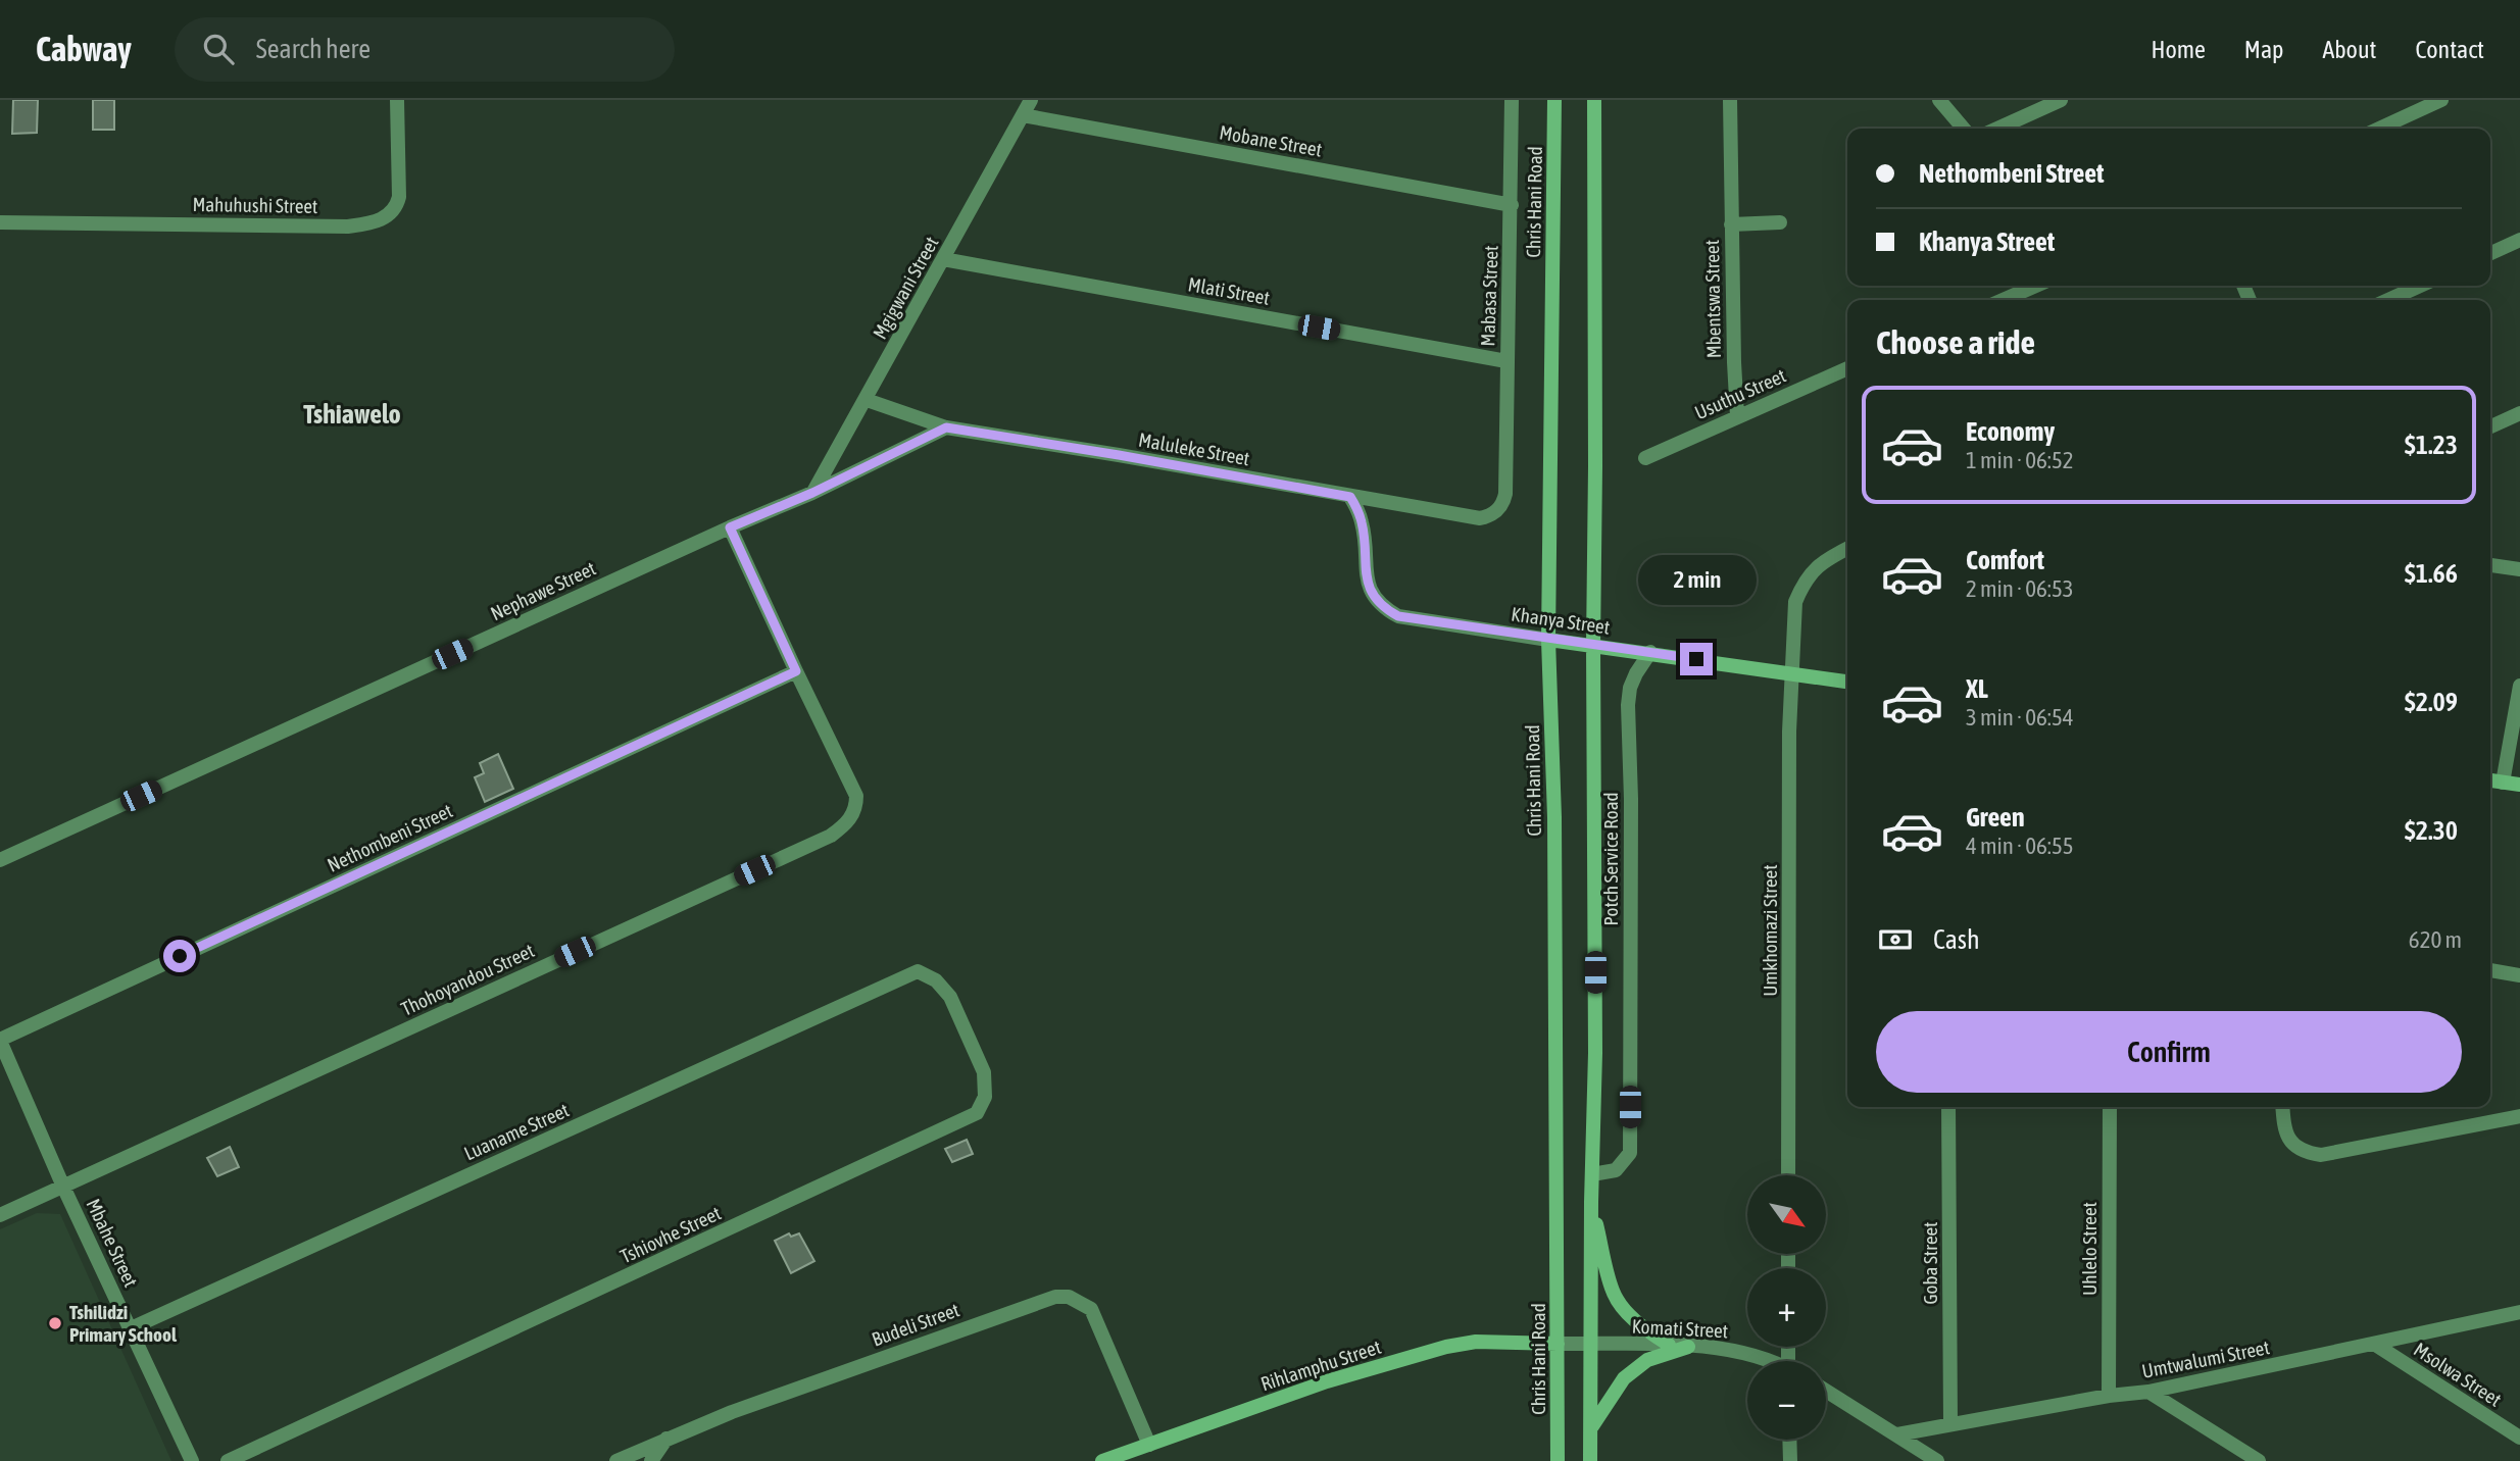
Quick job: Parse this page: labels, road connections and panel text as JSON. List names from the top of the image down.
{
  "streets": {
    "main road": ["Chris Hani Road", "Khanya Street", "Rihlamphu Street"],
    "street": [
      "Mobane Street",
      "Mahuhushi Street",
      "Mgigwani Street",
      "Mlati Street",
      "Mabasa Street",
      "Mbentswa Street",
      "Usuthu Street",
      "Maluleke Street",
      "Nephawe Street",
      "Nethombeni Street",
      "Potch Service Road",
      "Umkhomazi Street",
      "Thohoyandou Street",
      "Luaname Street",
      "Tshiovhe Street",
      "Mbahe Street",
      "Uhlelo Street",
      "Goba Street",
      "Budeli Street",
      "Komati Street",
      "Umtwalumi Street",
      "Msolwa Street"
    ]
  },
  "crossings": [
    ["Mobane Street", "Mgigwani Street"],
    ["Mobane Street", "Mabasa Street"],
    ["Chris Hani Road", "Khanya Street"],
    ["Chris Hani Road", "Komati Street"],
    ["Chris Hani Road", "Rihlamphu Street"],
    ["Mgigwani Street", "Mlati Street"],
    ["Mgigwani Street", "Maluleke Street"],
    ["Mgigwani Street", "Nephawe Street"],
    ["Mlati Street", "Mabasa Street"],
    ["Mabasa Street", "Maluleke Street"],
    ["Mbentswa Street", "Usuthu Street"],
    ["Maluleke Street", "Nephawe Street"],
    ["Maluleke Street", "Khanya Street"],
    ["Nephawe Street", "Thohoyandou Street"],
    ["Khanya Street", "Potch Service Road"],
    ["Khanya Street", "Umkhomazi Street"],
    ["Nethombeni Street", "Thohoyandou Street"],
    ["Nethombeni Street", "Mbahe Street"],
    ["Thohoyandou Street", "Mbahe Street"],
    ["Luaname Street", "Tshiovhe Street"],
    ["Luaname Street", "Mbahe Street"],
    ["Uhlelo Street", "Umtwalumi Street"],
    ["Goba Street", "Umtwalumi Street"],
    ["Budeli Street", "Rihlamphu Street"],
    ["Komati Street", "Rihlamphu Street"],
    ["Umtwalumi Street", "Msolwa Street"]
  ],
  "districts": ["Tshiawelo"],
  "places": ["Tshilidzi Primary School"],
  "north": "bottom right",
  "page": {
    "header": "Cabway",
    "search": "Search here",
    "nav": [
      "Home",
      "Map",
      "About",
      "Contact"
    ],
    "banner": ["Nethombeni Street", "Khanya Street"],
    "heading": "Choose a ride",
    "list": [
      {
        "name": "Economy",
        "note": "1 min · 06:52",
        "value": "$1.23"
      },
      {
        "name": "Comfort",
        "note": "2 min · 06:53",
        "value": "$1.66"
      },
      {
        "name": "XL",
        "note": "3 min · 06:54",
        "value": "$2.09"
      },
      {
        "name": "Green",
        "note": "4 min · 06:55",
        "value": "$2.30"
      }
    ],
    "bubble": "2 min",
    "pay": ["Cash", "620 m"],
    "buttons": "Confirm",
    "map_buttons": ["+", "−"]
  }
}
